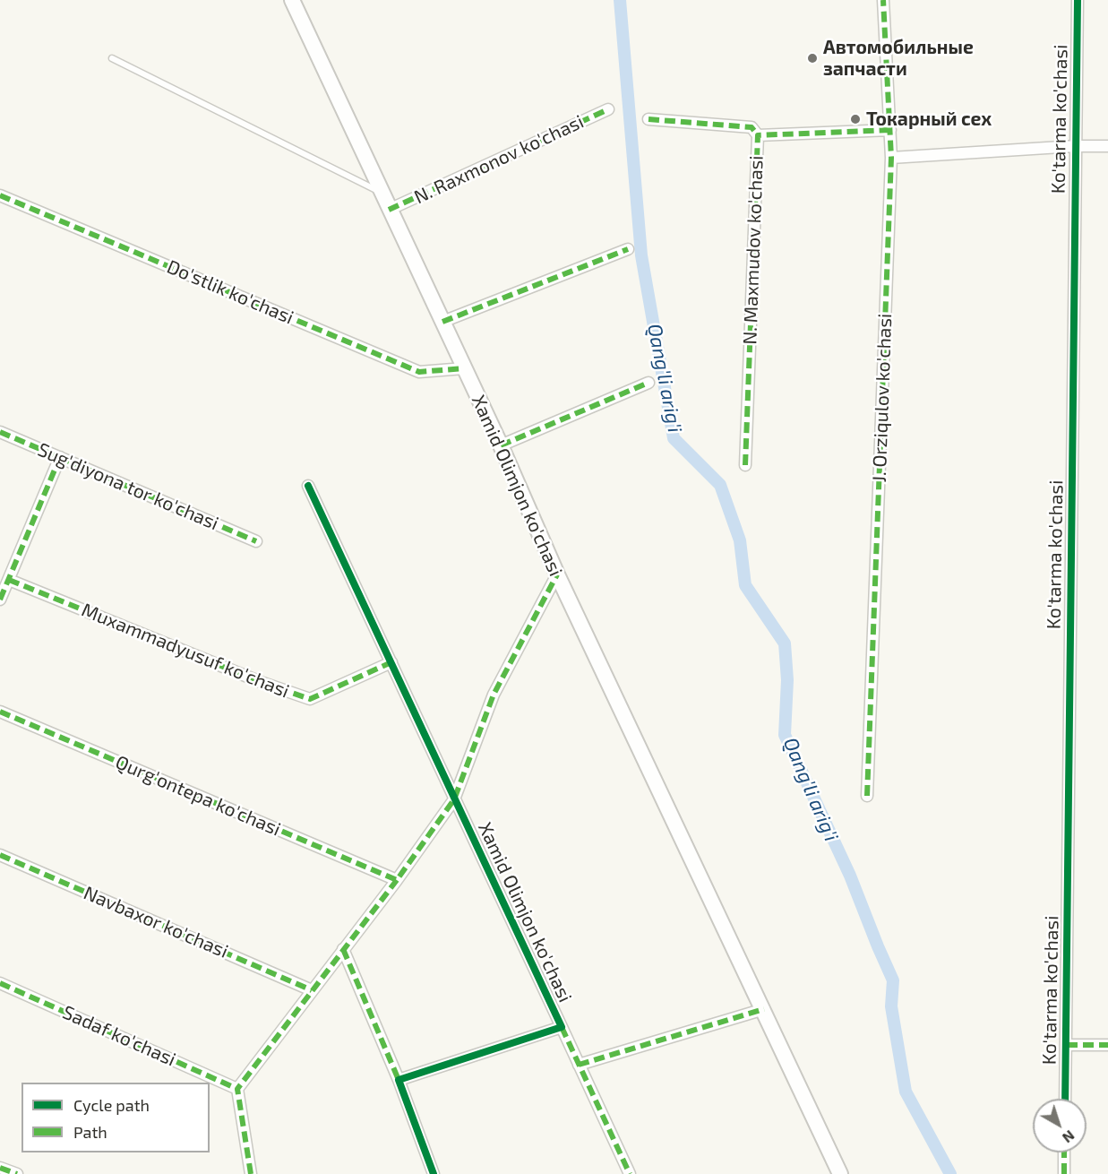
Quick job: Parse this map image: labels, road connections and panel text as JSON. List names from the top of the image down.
{
  "streets": {
    "main road": ["Xamid Olimjon ko'chasi"],
    "street": [
      "Ko'tarma ko'chasi",
      "N. Raxmonov ko'chasi",
      "N. Maxmudov ko'chasi",
      "Do'stlik ko'chasi",
      "J. Orziqulov ko'chasi",
      "Sug'diyona tor ko'chasi",
      "Muxammadyusuf ko'chasi",
      "Qurg'ontepa ko'chasi",
      "Navbaxor ko'chasi",
      "Sadaf ko'chasi"
    ]
  },
  "crossings": [
    ["N. Raxmonov ko'chasi", "Xamid Olimjon ko'chasi"],
    ["N. Maxmudov ko'chasi", "J. Orziqulov ko'chasi"],
    ["Do'stlik ko'chasi", "Xamid Olimjon ko'chasi"],
    ["Xamid Olimjon ko'chasi", "Muxammadyusuf ko'chasi"]
  ],
  "water": ["Qang'li arig'i"],
  "places": ["Автомобильные запчасти", "Токарный сех"],
  "legend": ["Cycle path", "Path"],
  "north": "bottom right"
}
